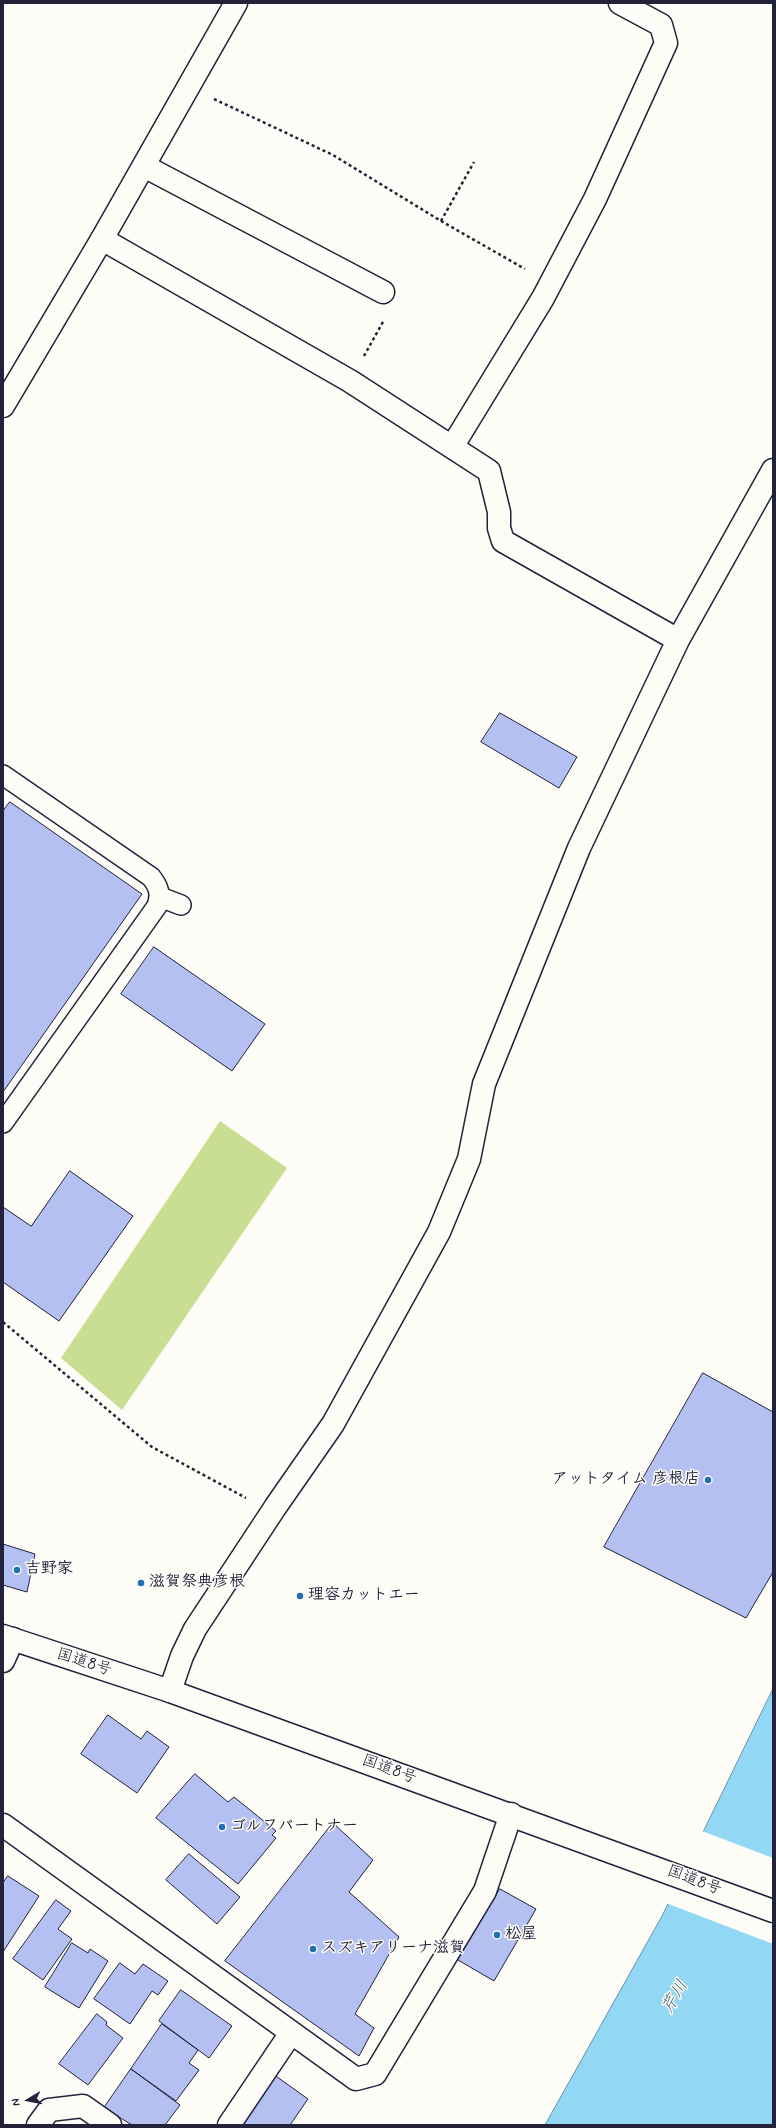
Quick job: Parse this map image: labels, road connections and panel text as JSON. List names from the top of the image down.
{
  "streets": {
    "main road": ["国道8号"]
  },
  "water": ["芹川"],
  "places": [
    "アットタイム 彦根店",
    "吉野家",
    "滋賀祭典彦根",
    "理容カットエー",
    "ゴルフパートナー",
    "松屋",
    "スズキアリーナ滋賀"
  ],
  "north": "left"
}
